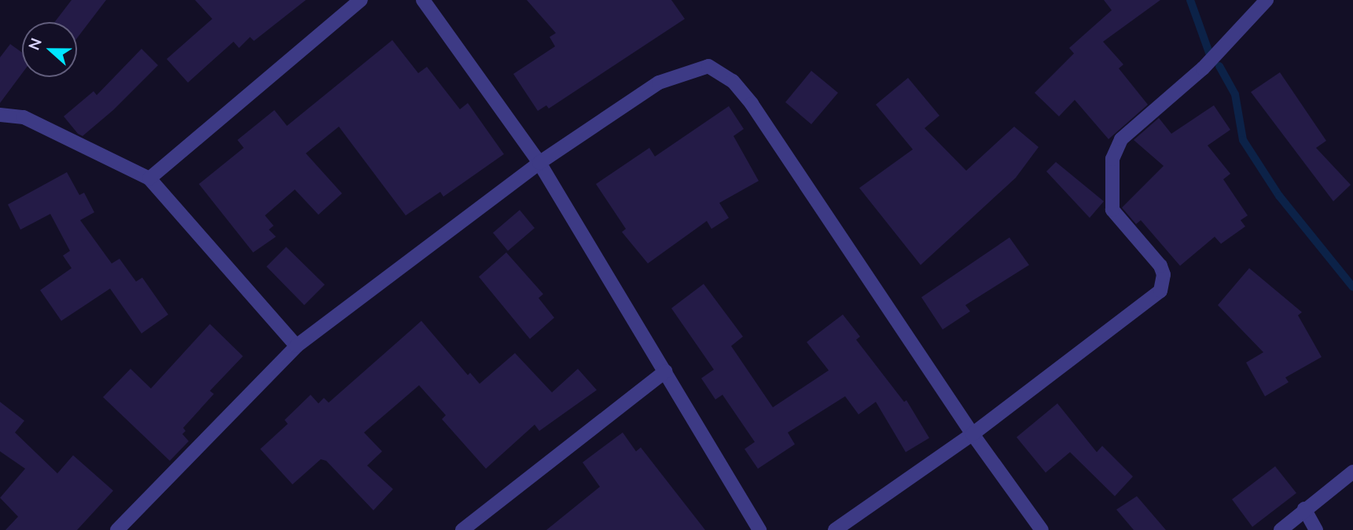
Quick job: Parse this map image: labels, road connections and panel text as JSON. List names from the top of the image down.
{
  "north": "left"
}
